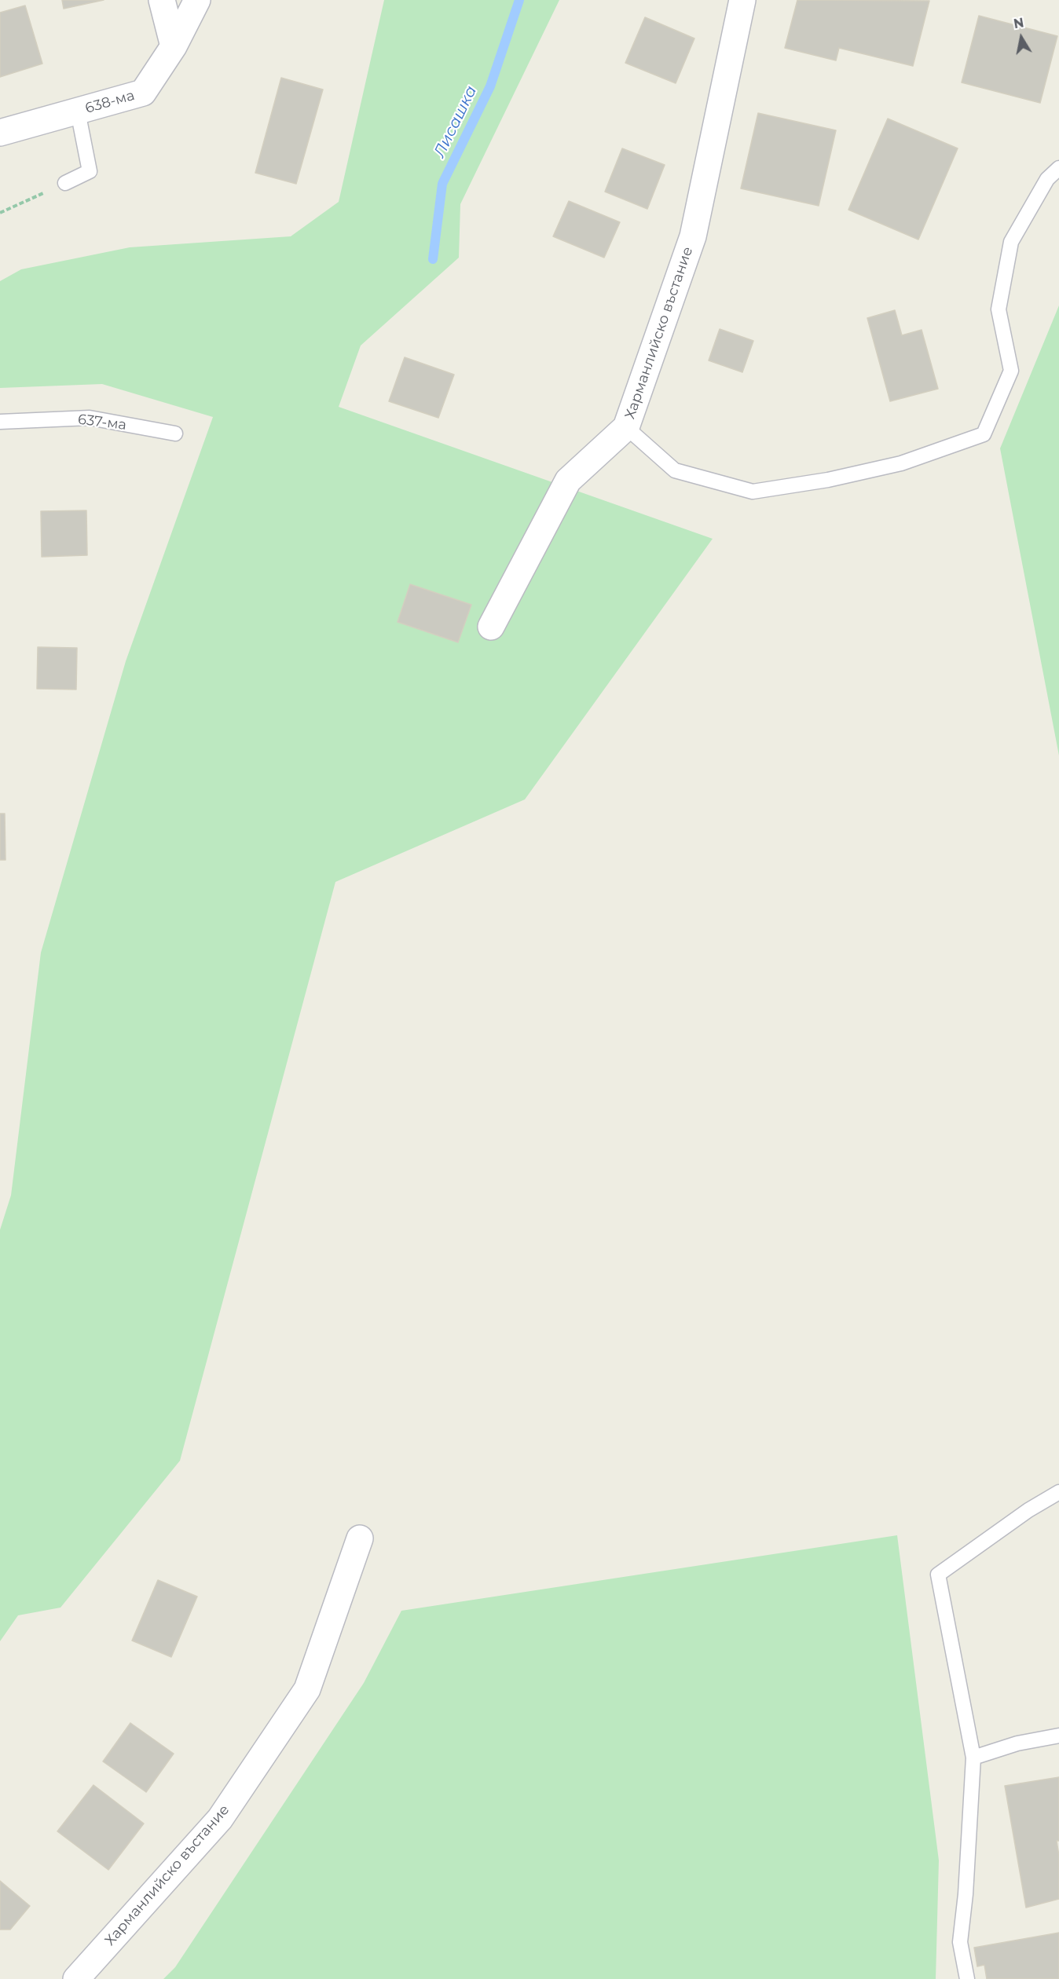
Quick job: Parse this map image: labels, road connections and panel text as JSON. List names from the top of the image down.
{
  "streets": {
    "street": ["638-ма", "Харманлийско въстание"],
    "lane": ["637-ма"]
  },
  "water": ["Лисашка"],
  "north": "top"
}
